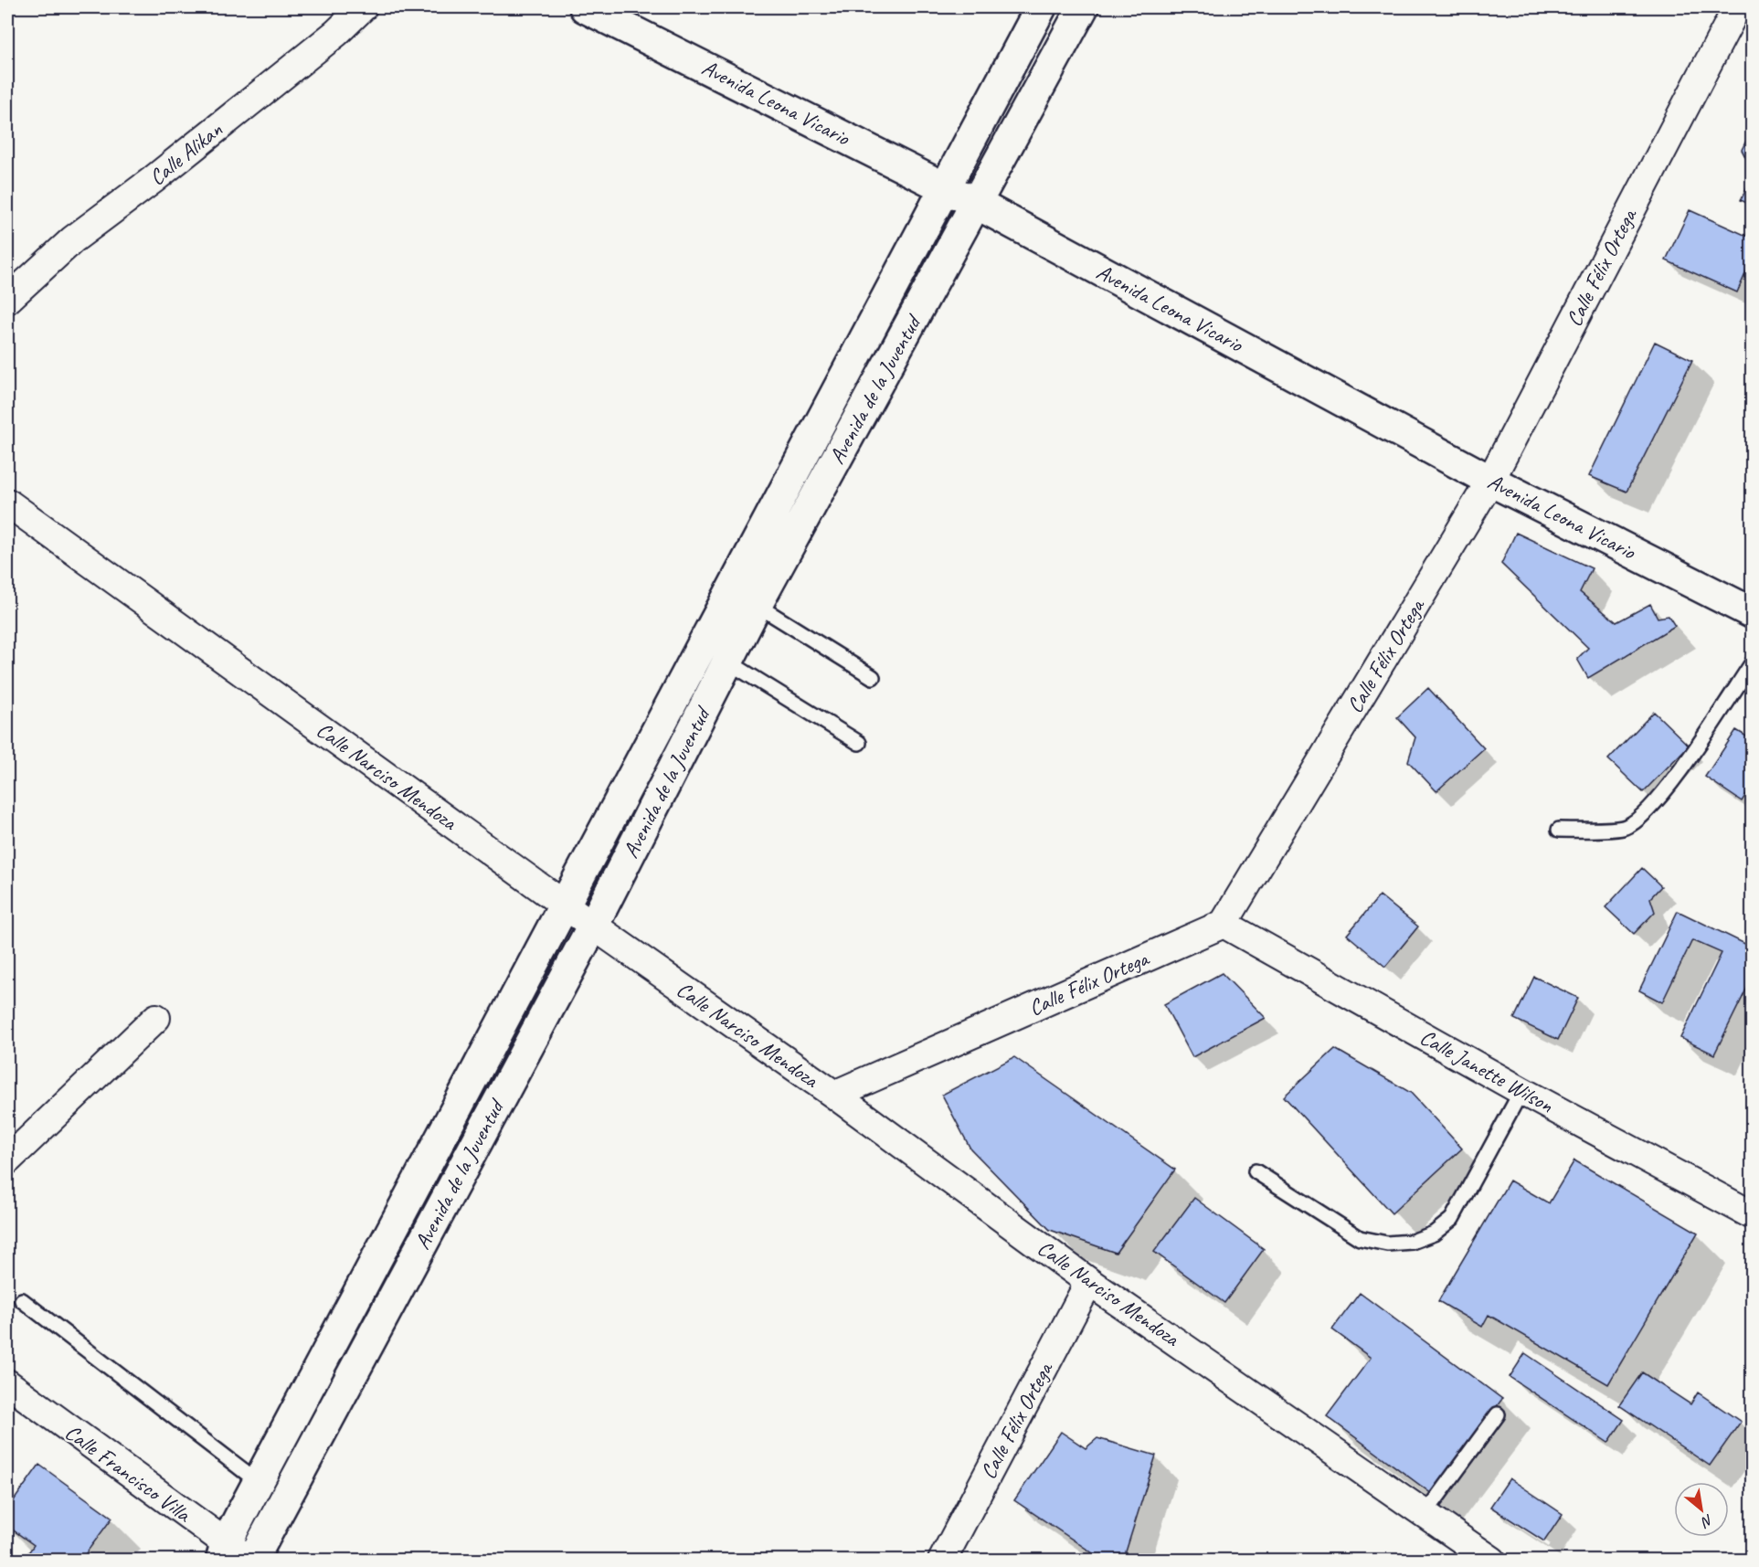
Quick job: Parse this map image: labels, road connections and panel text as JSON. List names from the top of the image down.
{
  "streets": {
    "street": [
      "Avenida Leona Vicario",
      "Calle Alikan",
      "Calle Félix Ortega",
      "Avenida de la Juventud",
      "Calle Narciso Mendoza",
      "Calle Janette Wilson",
      "Calle Francisco Villa"
    ]
  },
  "crossings": [
    ["Avenida Leona Vicario", "Calle Félix Ortega"],
    ["Avenida Leona Vicario", "Avenida de la Juventud"],
    ["Calle Félix Ortega", "Calle Narciso Mendoza"],
    ["Calle Félix Ortega", "Calle Janette Wilson"],
    ["Avenida de la Juventud", "Calle Narciso Mendoza"],
    ["Avenida de la Juventud", "Calle Francisco Villa"]
  ],
  "north": "bottom right"
}
